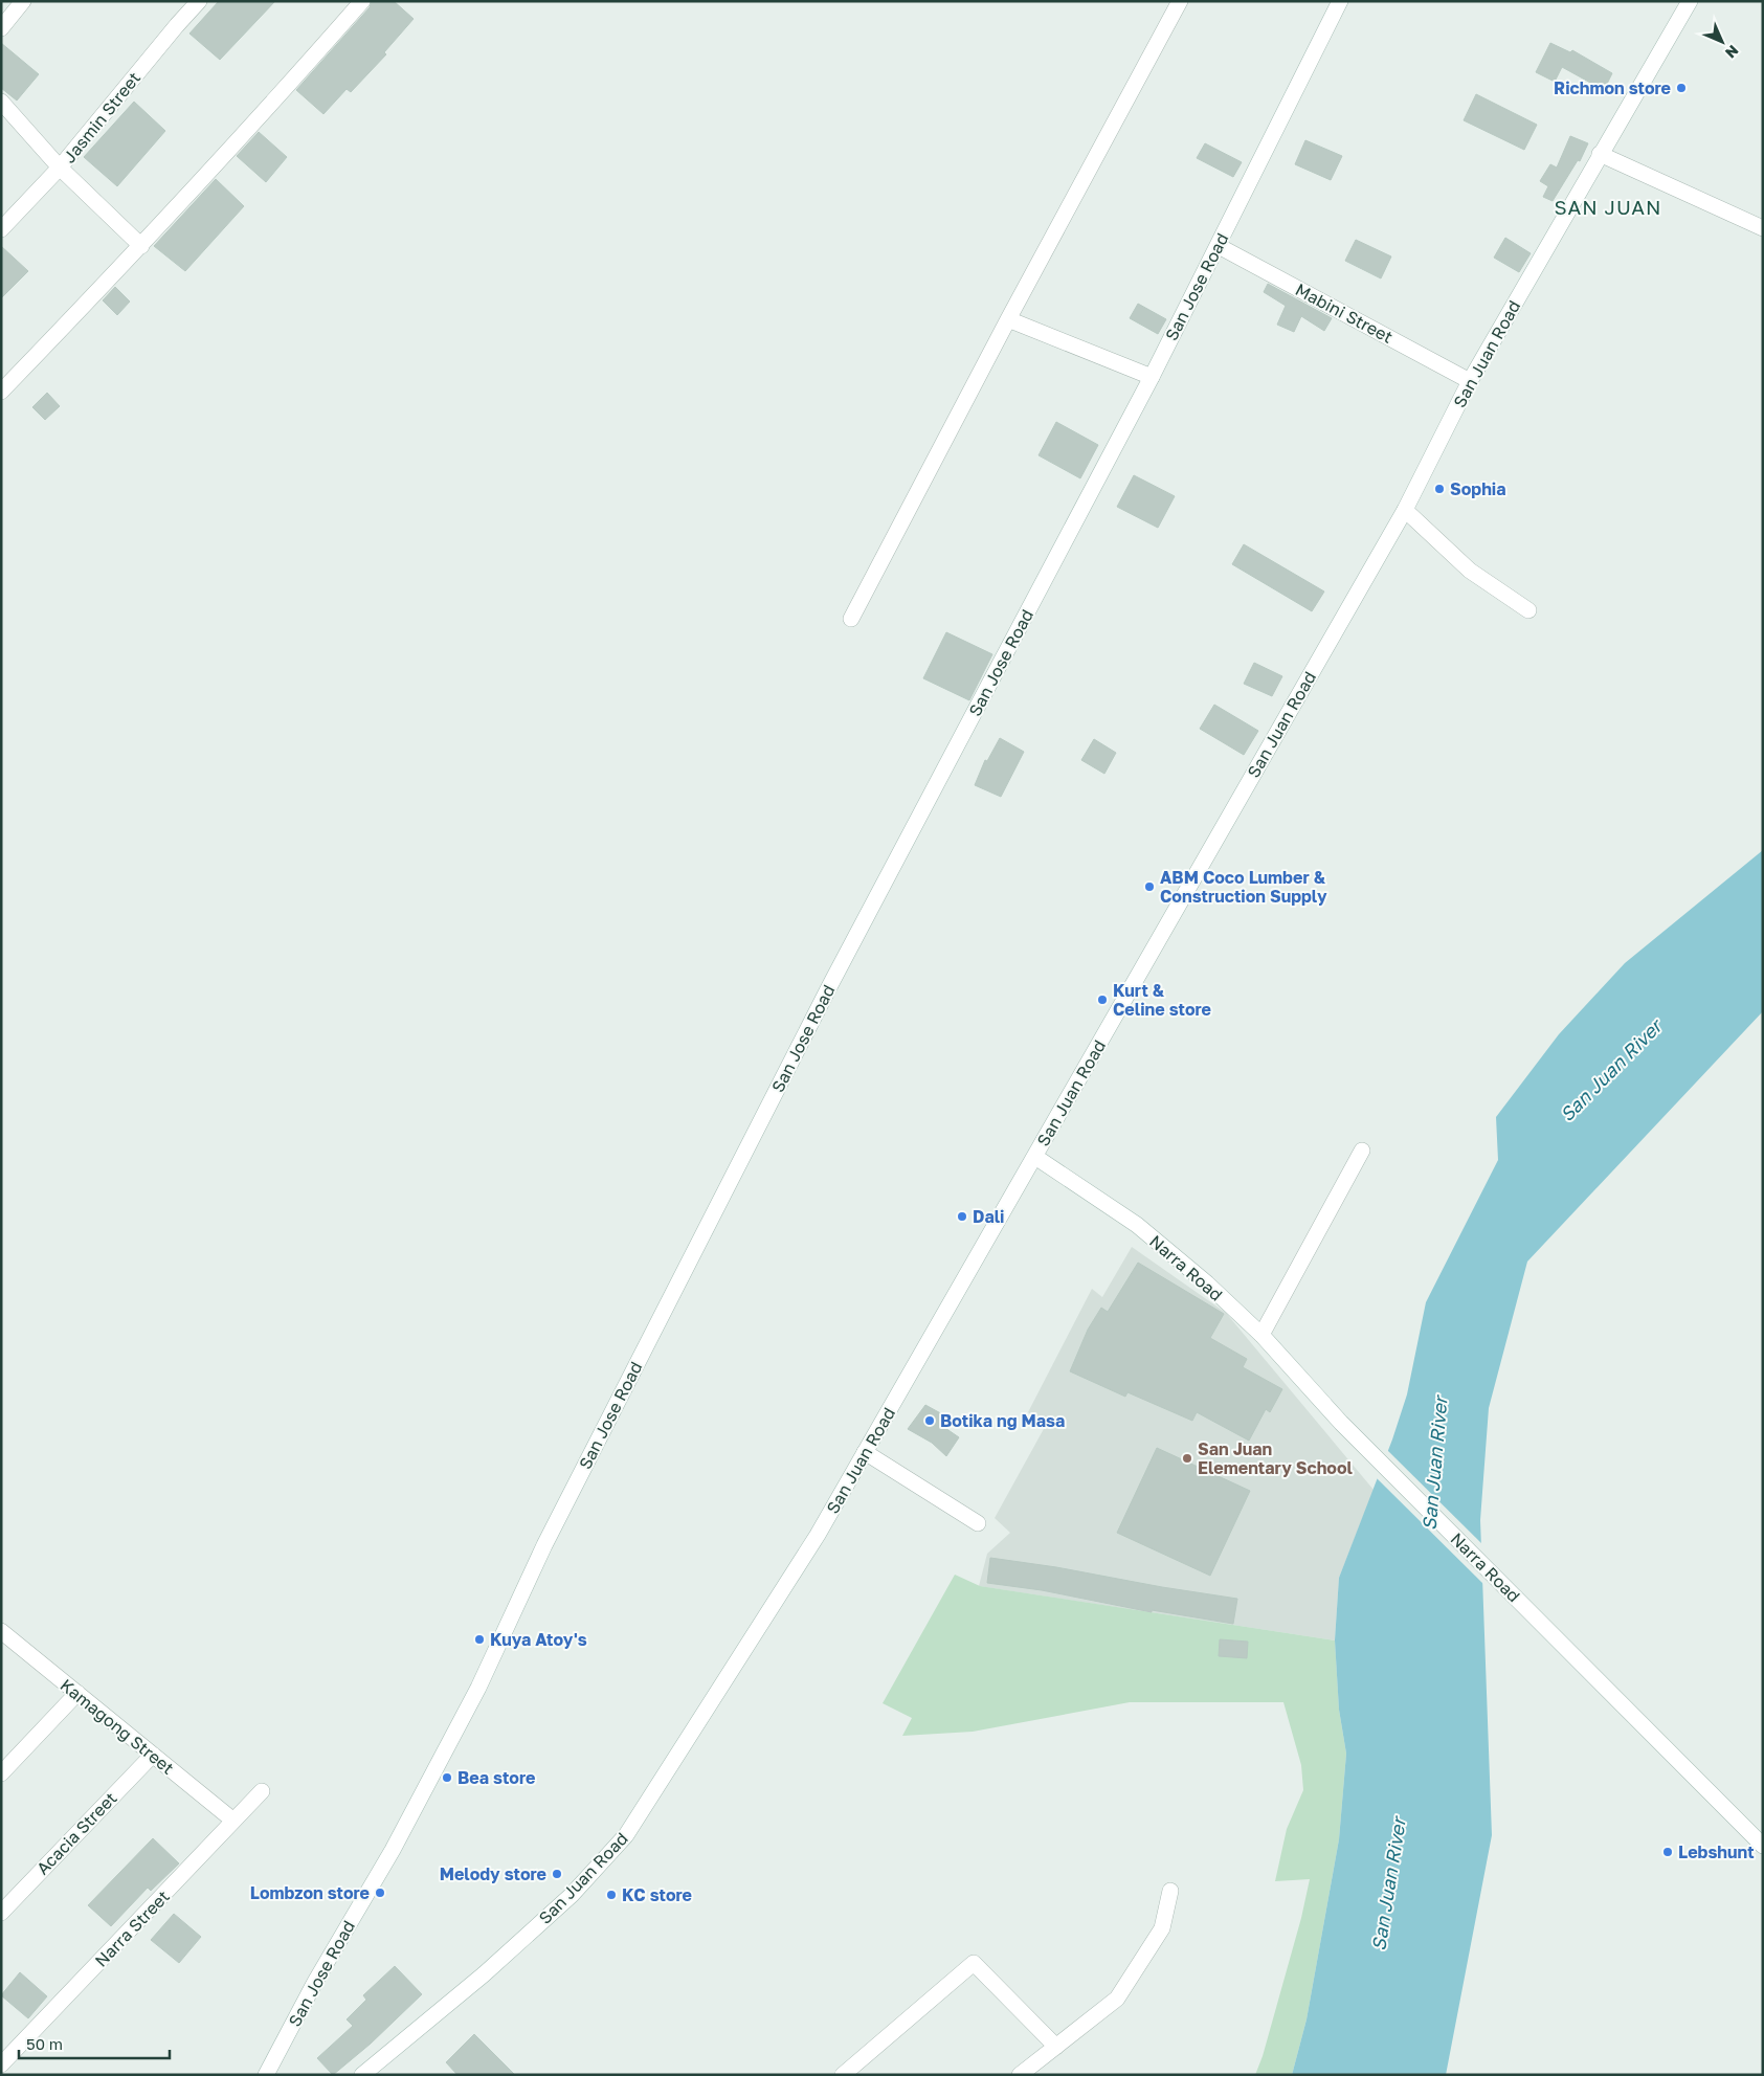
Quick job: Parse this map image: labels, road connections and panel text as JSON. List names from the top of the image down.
{
  "streets": {
    "street": [
      "Jasmin Street",
      "San Jose Road",
      "Mabini Street",
      "San Juan Road",
      "Narra Road",
      "Kamagong Street",
      "Acacia Street",
      "Narra Street"
    ]
  },
  "crossings": [
    ["San Jose Road", "Mabini Street"],
    ["Mabini Street", "San Juan Road"],
    ["San Juan Road", "Narra Road"],
    ["Kamagong Street", "Acacia Street"],
    ["Kamagong Street", "Narra Street"]
  ],
  "districts": ["SAN JUAN"],
  "water": ["San Juan River"],
  "places": [
    "Richmon store",
    "Sophia",
    "ABM Coco Lumber & Construction Supply",
    "Kurt & Celine store",
    "Dali",
    "Botika ng Masa",
    "San Juan Elementary School",
    "Kuya Atoy's",
    "Bea store",
    "Lebshunt",
    "Melody store",
    "Lombzon store",
    "KC store"
  ],
  "scale_bar": "50 m",
  "north": "bottom right"
}
